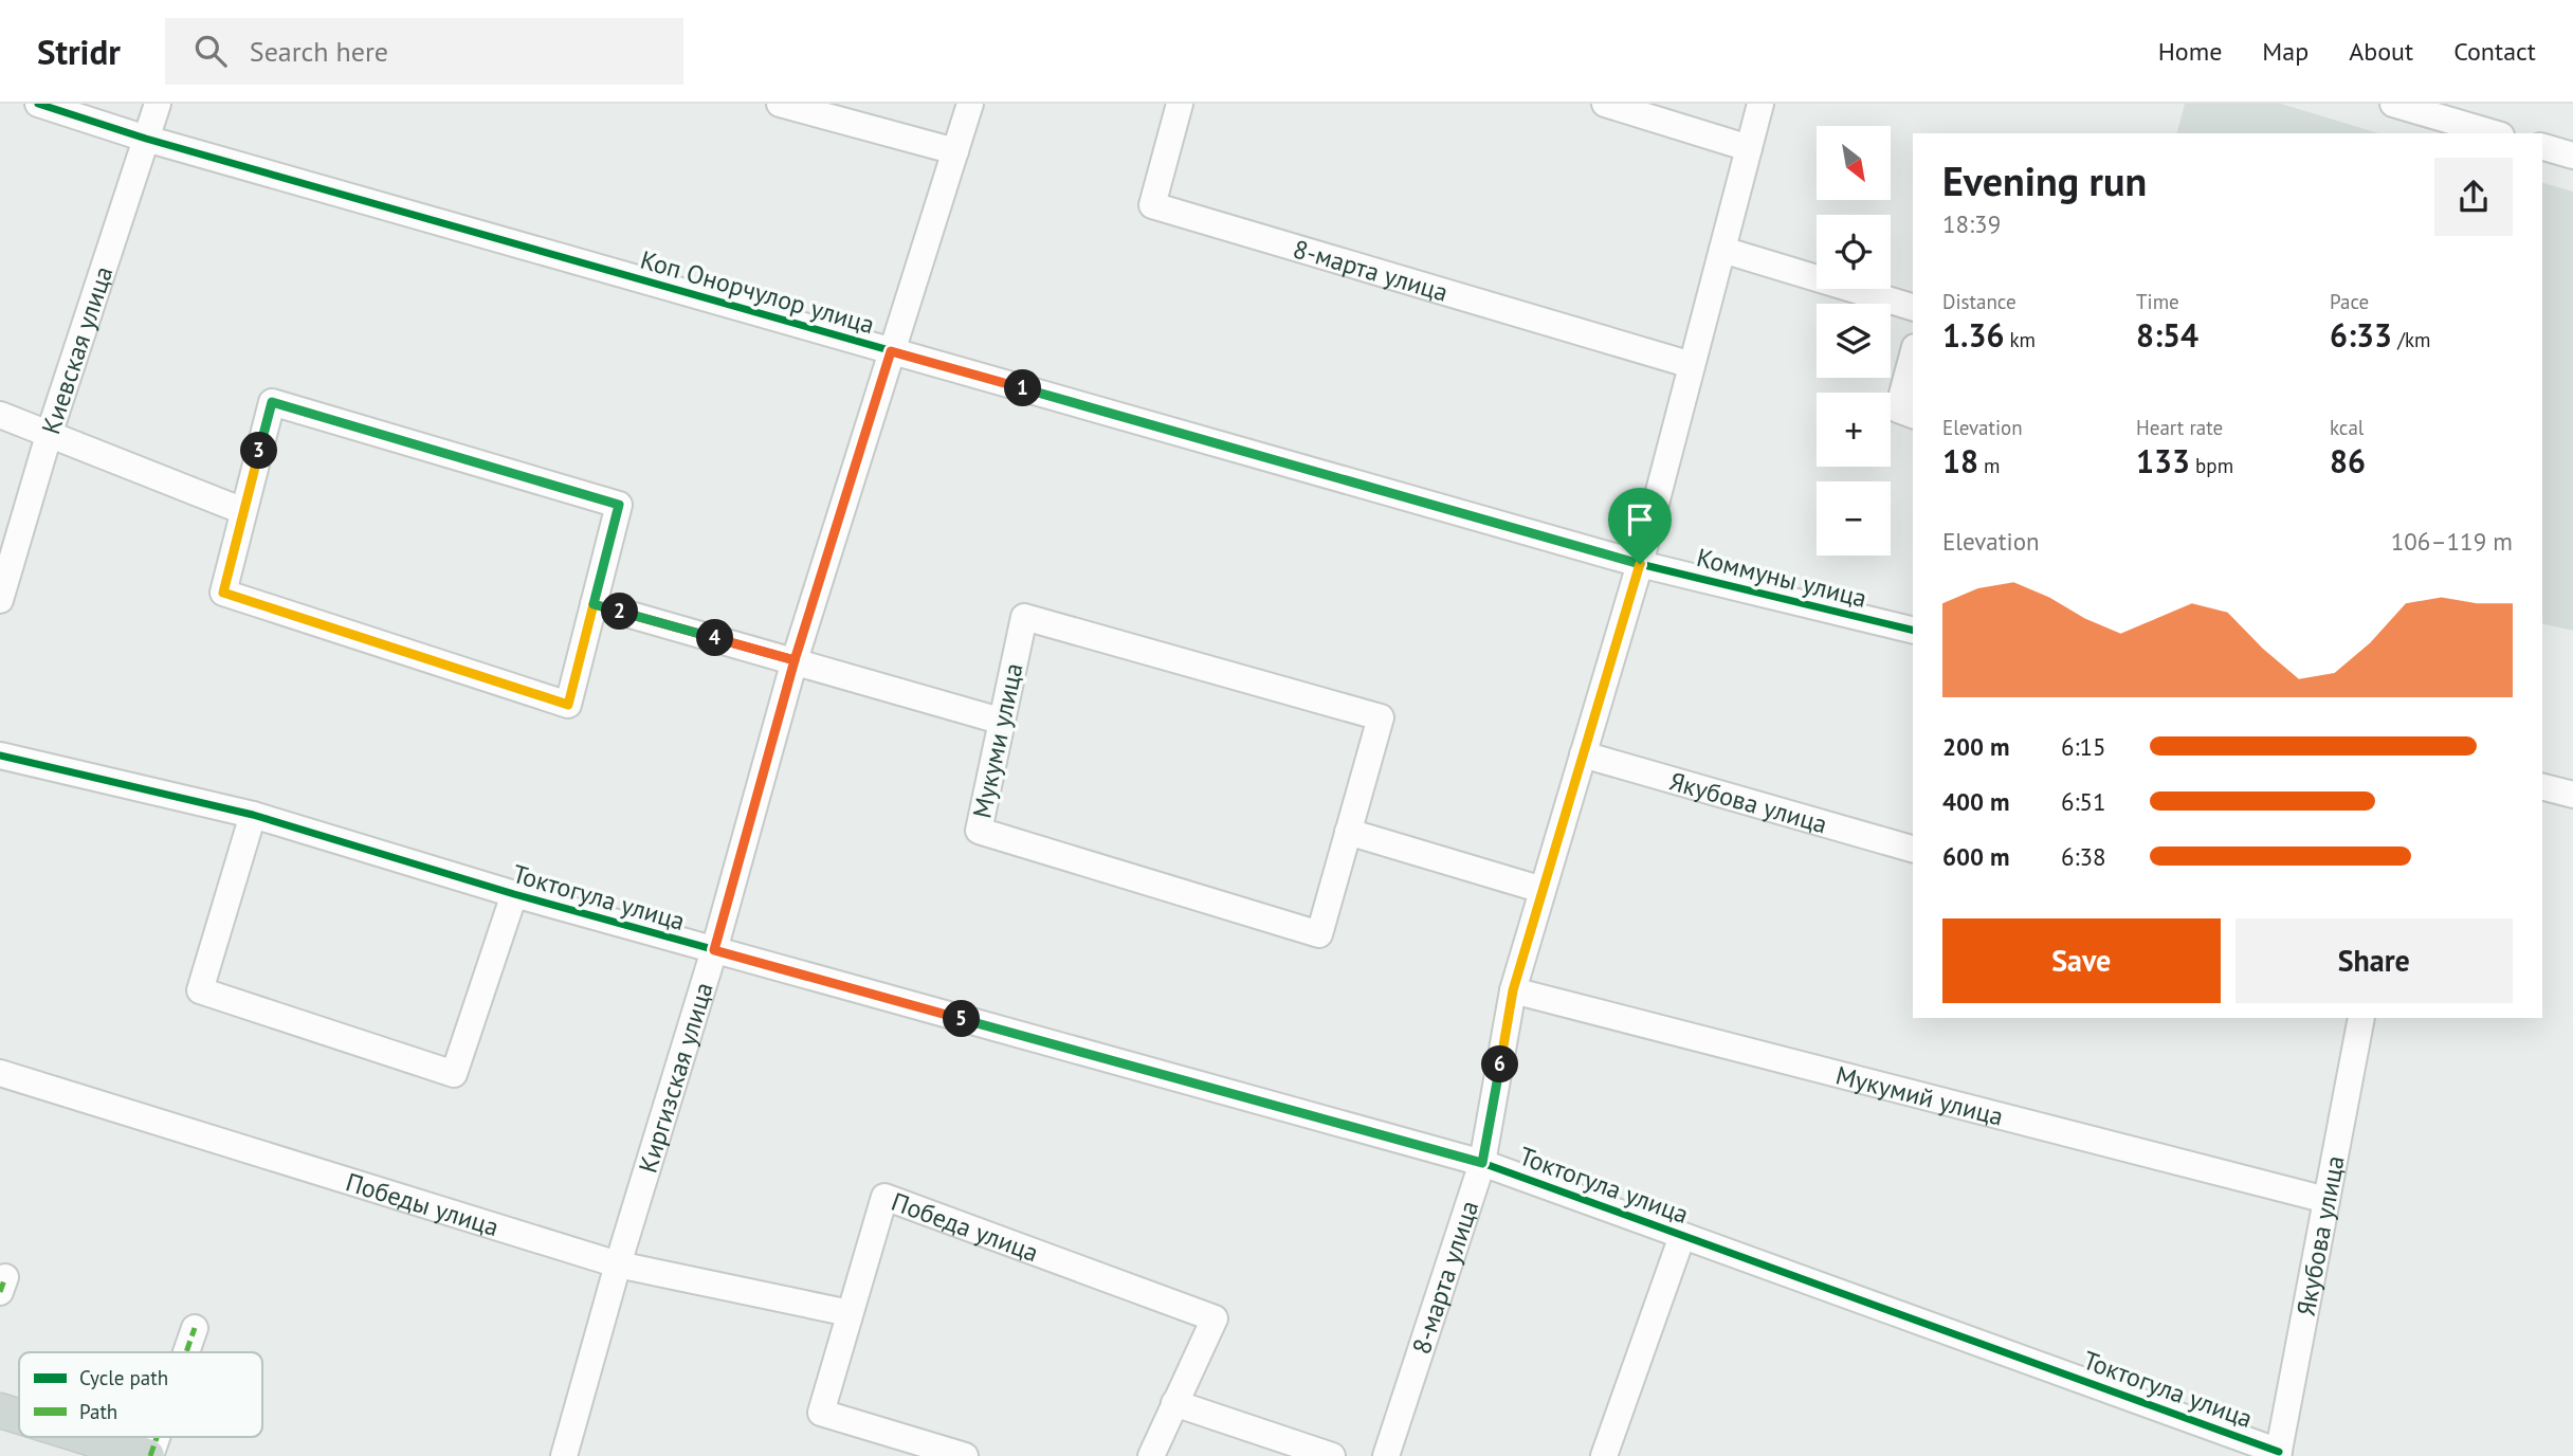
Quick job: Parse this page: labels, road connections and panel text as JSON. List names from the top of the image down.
{
  "streets": {
    "street": [
      "8-марта улица",
      "Коп Онорчулор улица",
      "Киевская улица",
      "Коммуны улица",
      "Мукуми улица",
      "Якубова улица",
      "Токтогула улица",
      "Киргизская улица",
      "Мукумий улица",
      "Победы улица",
      "Победа улица"
    ]
  },
  "crossings": [
    ["8-марта улица", "Коп Онорчулор улица"],
    ["8-марта улица", "Коммуны улица"],
    ["8-марта улица", "Якубова улица"],
    ["8-марта улица", "Токтогула улица"],
    ["8-марта улица", "Мукумий улица"],
    ["Коп Онорчулор улица", "Киевская улица"],
    ["Коп Онорчулор улица", "Коммуны улица"],
    ["Коп Онорчулор улица", "Киргизская улица"],
    ["Якубова улица", "Токтогула улица"],
    ["Якубова улица", "Мукумий улица"],
    ["Токтогула улица", "Киргизская улица"],
    ["Киргизская улица", "Победы улица"],
    ["Победы улица", "Победа улица"]
  ],
  "legend": ["Cycle path", "Path"],
  "north": "bottom right",
  "page": {
    "header": "Stridr",
    "search": "Search here",
    "nav": [
      "Home",
      "Map",
      "About",
      "Contact"
    ],
    "map_buttons": ["+", "−"],
    "heading": ["Evening run", "18:39"],
    "stats": [
      ["Distance", "1.36 km"],
      ["Time", "8:54"],
      ["Pace", "6:33 /km"],
      ["Elevation", "18 m"],
      ["Heart rate", "133 bpm"],
      ["kcal", "86"]
    ],
    "pins": [
      "1",
      "3",
      "2",
      "4",
      "5",
      "6"
    ],
    "chart": ["Elevation", "106–119 m"],
    "list": [
      {
        "name": "200 m",
        "note": "6:15"
      },
      {
        "name": "400 m",
        "note": "6:51"
      },
      {
        "name": "600 m",
        "note": "6:38"
      }
    ],
    "buttons": ["Save", "Share"]
  }
}
